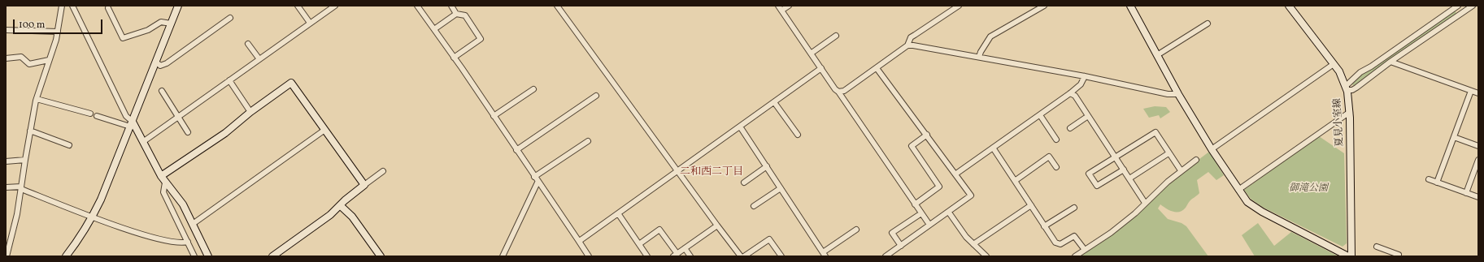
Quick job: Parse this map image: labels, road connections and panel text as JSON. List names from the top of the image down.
{
  "streets": {
    "street": ["夏見小室線"]
  },
  "districts": ["二和西二丁目"],
  "parks": ["御滝公園"],
  "scale_bar": "100 m"
}
